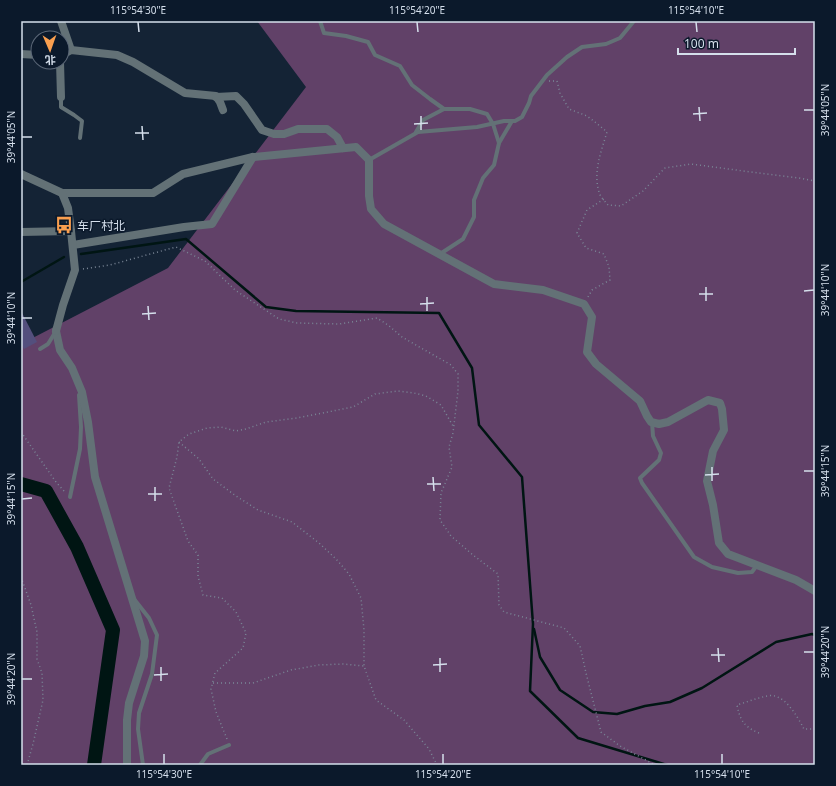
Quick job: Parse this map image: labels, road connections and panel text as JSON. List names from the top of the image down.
{
  "places": {
    "bus stop": ["车厂村北"]
  },
  "scale_bar": "100 m",
  "north": "bottom",
  "coordinates": [
    "115°54'30\"E",
    "115°54'20\"E",
    "115°54'10\"E",
    "39°44'05\"N",
    "39°44'10\"N",
    "39°44'15\"N",
    "39°44'20\"N"
  ]
}
